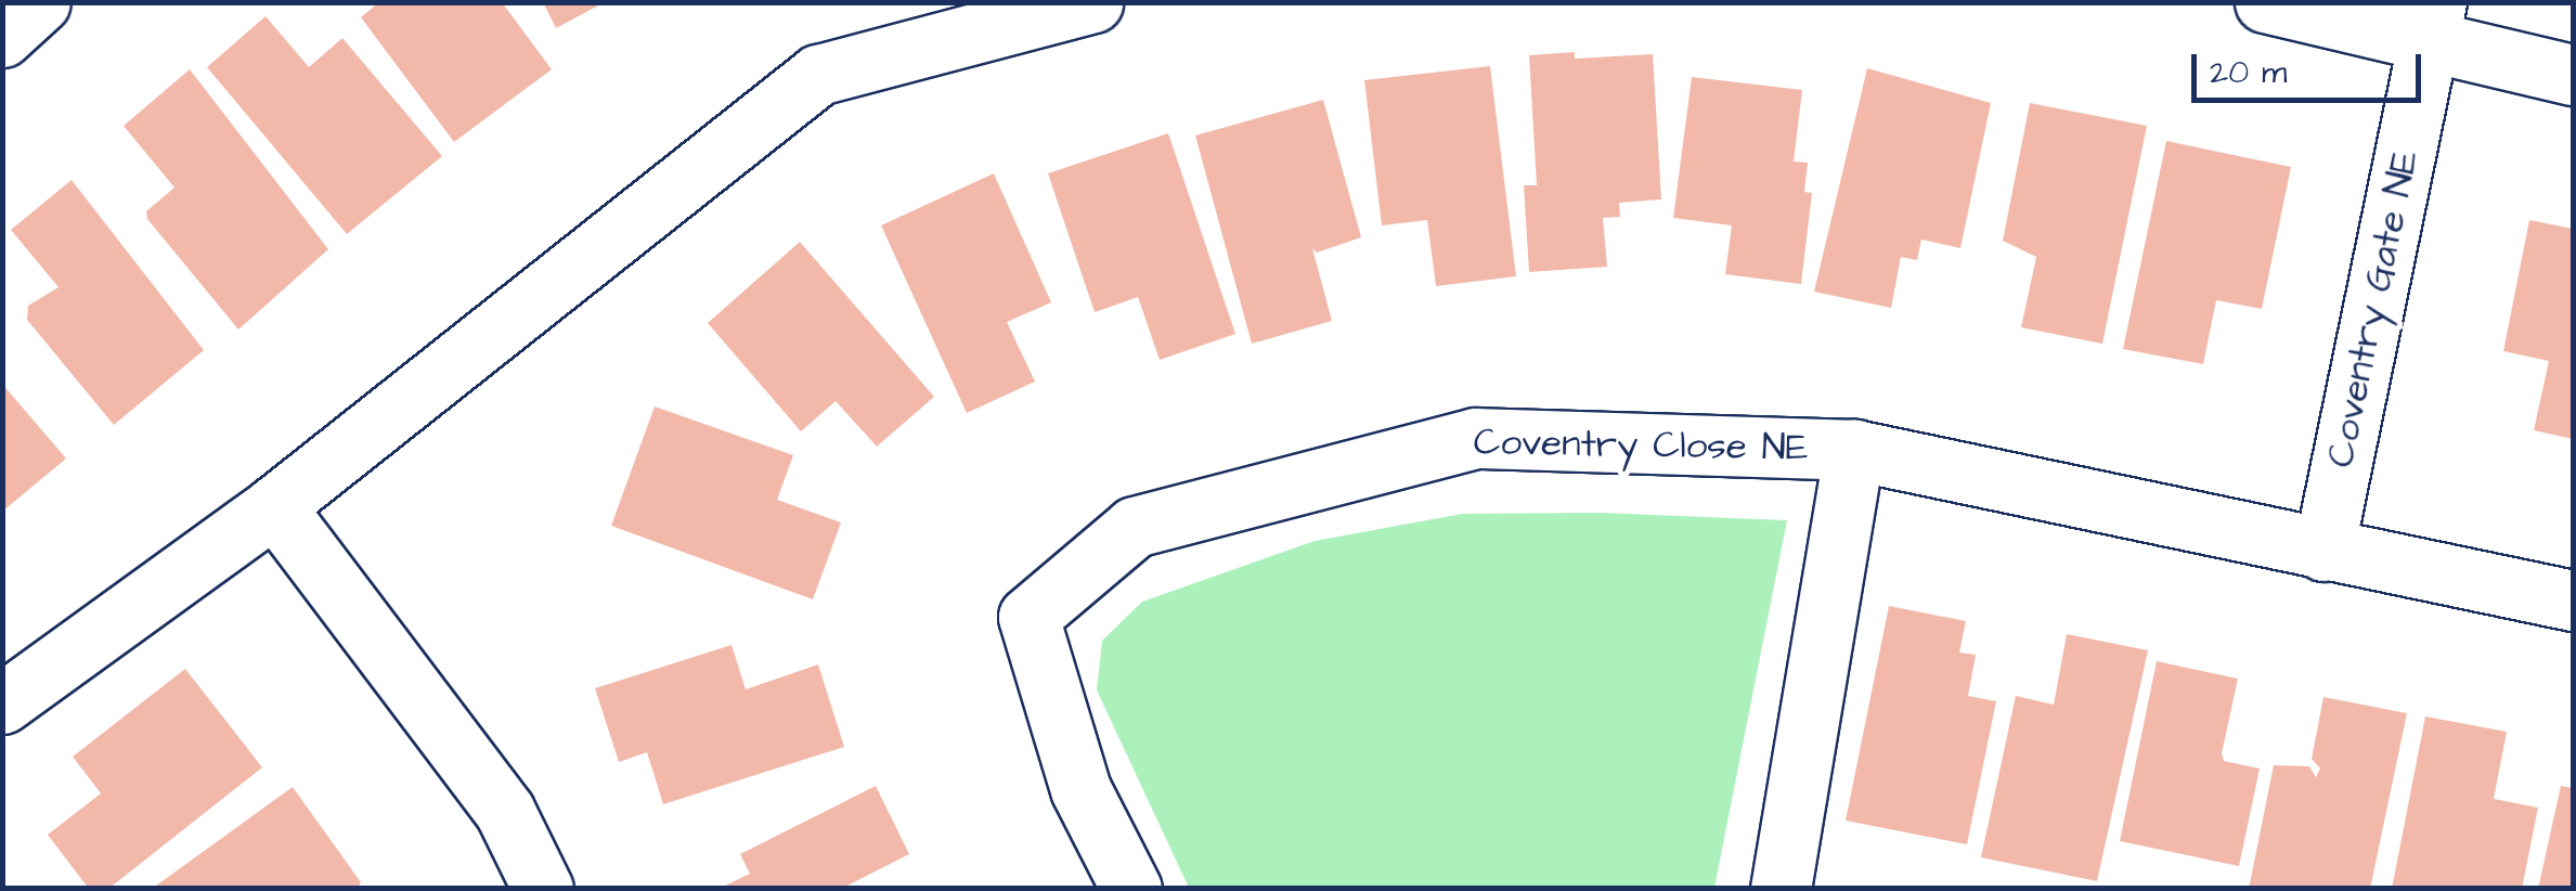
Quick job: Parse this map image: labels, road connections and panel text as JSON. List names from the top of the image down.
{
  "streets": {
    "street": ["Coventry Gate NE", "Coventry Close NE"]
  },
  "crossings": [
    ["Coventry Gate NE", "Coventry Close NE"]
  ],
  "scale_bar": "20 m"
}
